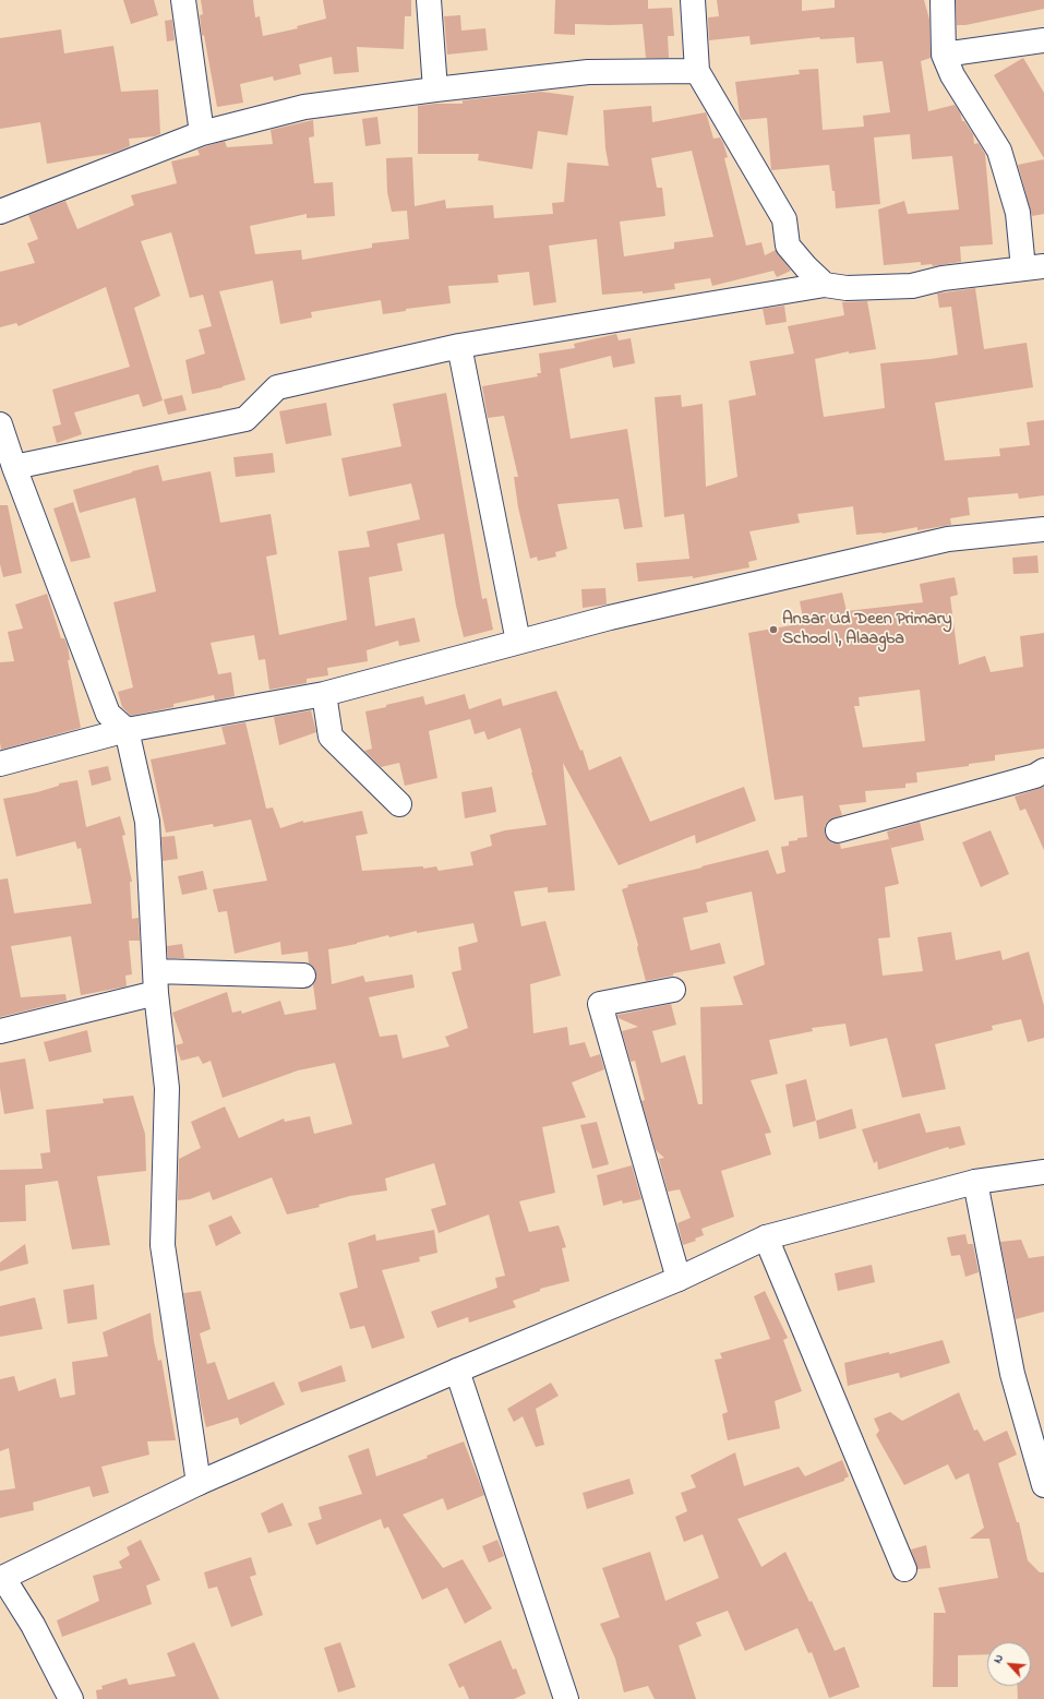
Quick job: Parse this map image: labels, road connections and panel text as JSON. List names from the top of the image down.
{
  "places": ["Ansar Ud Deen Primary School I, Alaagba"],
  "north": "top left"
}
